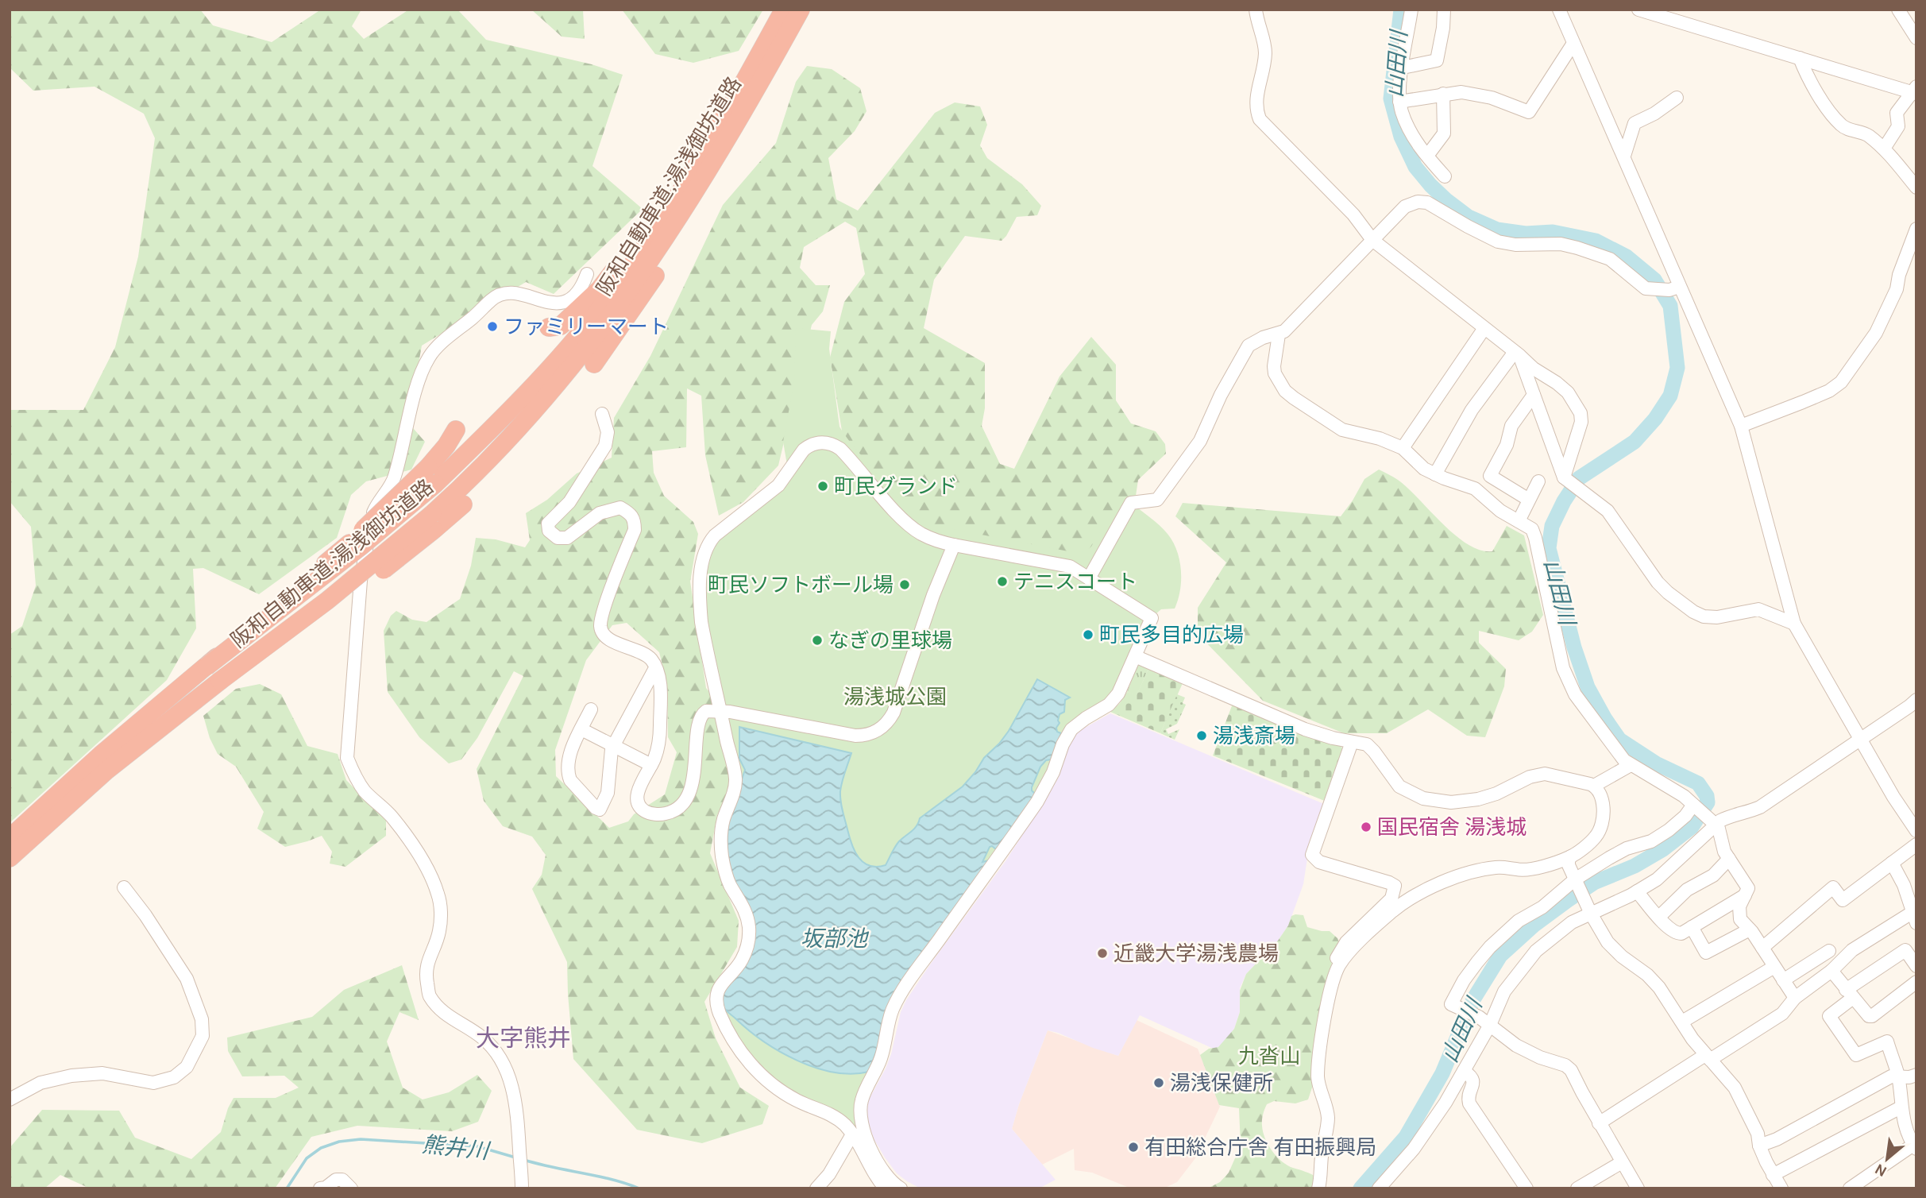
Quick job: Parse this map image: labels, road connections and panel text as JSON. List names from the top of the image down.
{
  "streets": {
    "highway": ["阪和自動車道;湯浅御坊道路"]
  },
  "districts": ["大字熊井"],
  "water": ["山田川", "坂部池", "熊井川"],
  "parks": ["湯浅城公園", "九沓山"],
  "places": [
    "ファミリーマート",
    "町民グランド",
    "テニスコート",
    "町民ソフトボール場",
    "町民多目的広場",
    "なぎの里球場",
    "湯浅斎場",
    "国民宿舎 湯浅城",
    "近畿大学湯浅農場",
    "湯浅保健所",
    "有田総合庁舎 有田振興局"
  ],
  "north": "bottom left"
}
